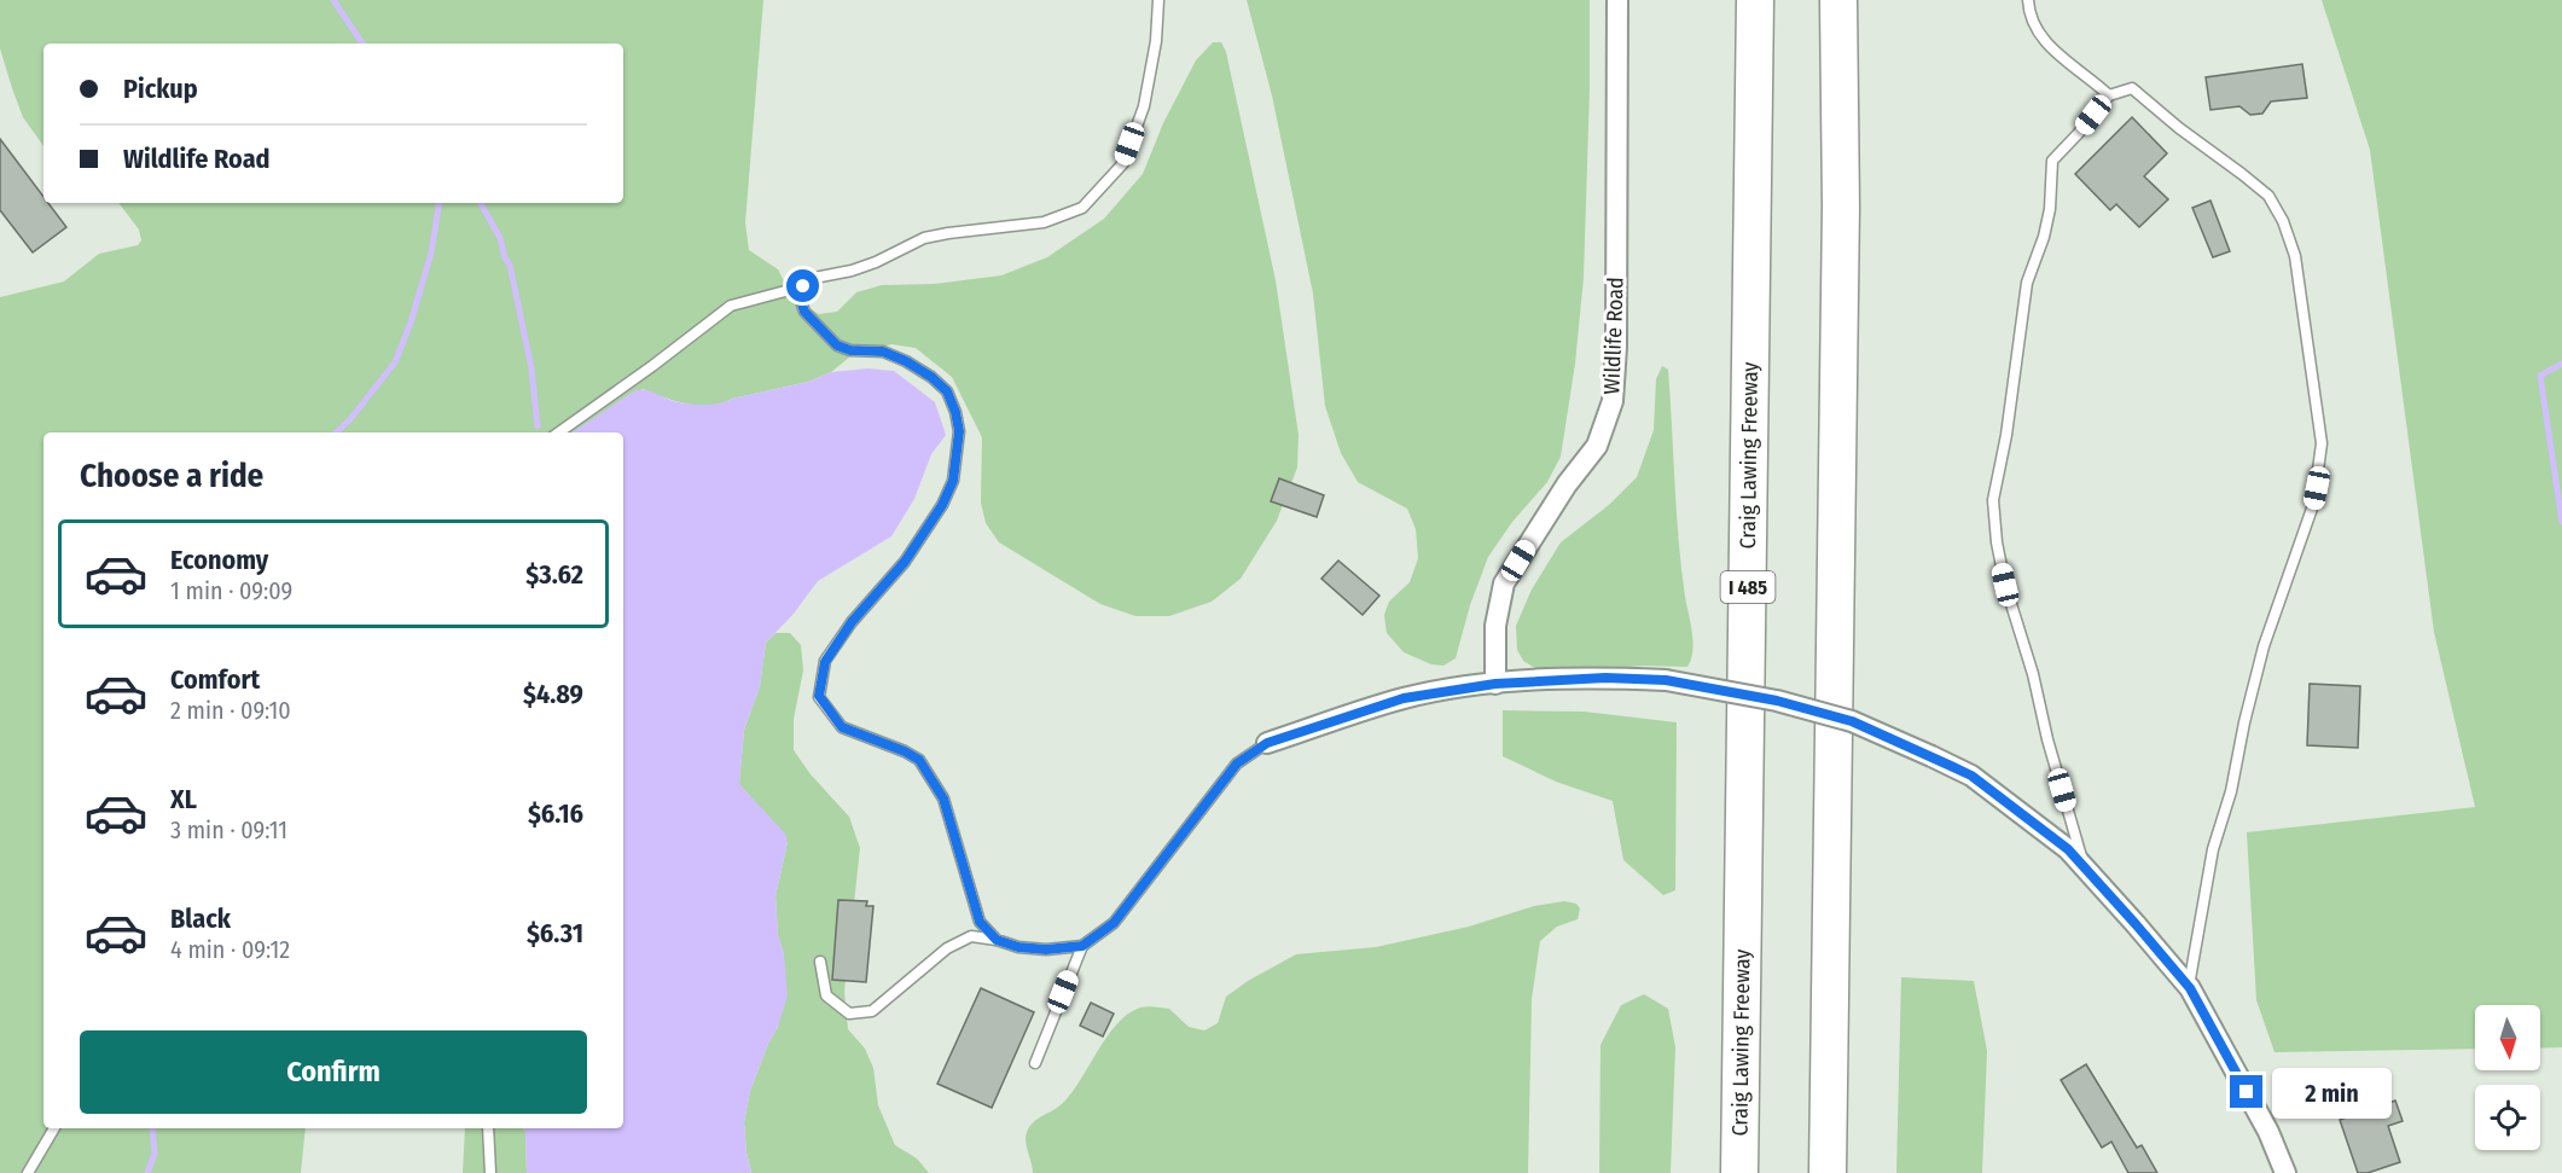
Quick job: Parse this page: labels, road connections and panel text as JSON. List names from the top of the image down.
{
  "streets": {
    "highway": ["Craig Lawing Freeway", "I 485"],
    "street": ["Wildlife Road"]
  },
  "north": "bottom",
  "page": {
    "banner": ["Pickup", "Wildlife Road"],
    "heading": "Choose a ride",
    "list": [
      {
        "name": "Economy",
        "note": "1 min · 09:09",
        "value": "$3.62"
      },
      {
        "name": "Comfort",
        "note": "2 min · 09:10",
        "value": "$4.89"
      },
      {
        "name": "XL",
        "note": "3 min · 09:11",
        "value": "$6.16"
      },
      {
        "name": "Black",
        "note": "4 min · 09:12",
        "value": "$6.31"
      }
    ],
    "buttons": "Confirm",
    "bubble": "2 min"
  }
}
